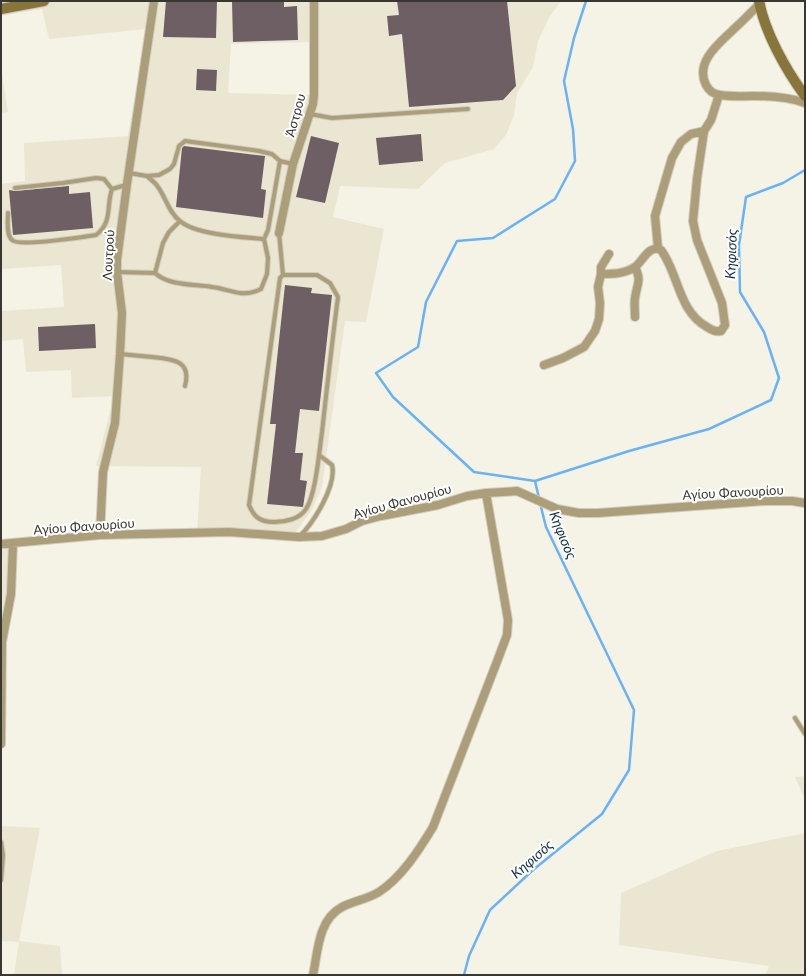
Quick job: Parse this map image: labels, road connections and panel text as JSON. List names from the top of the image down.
{
  "streets": {
    "street": ["Άστρου", "Λουτρού", "Αγίου Φανουρίου"]
  },
  "crossings": [
    ["Λουτρού", "Αγίου Φανουρίου"]
  ],
  "water": ["Κηφισός"]
}
